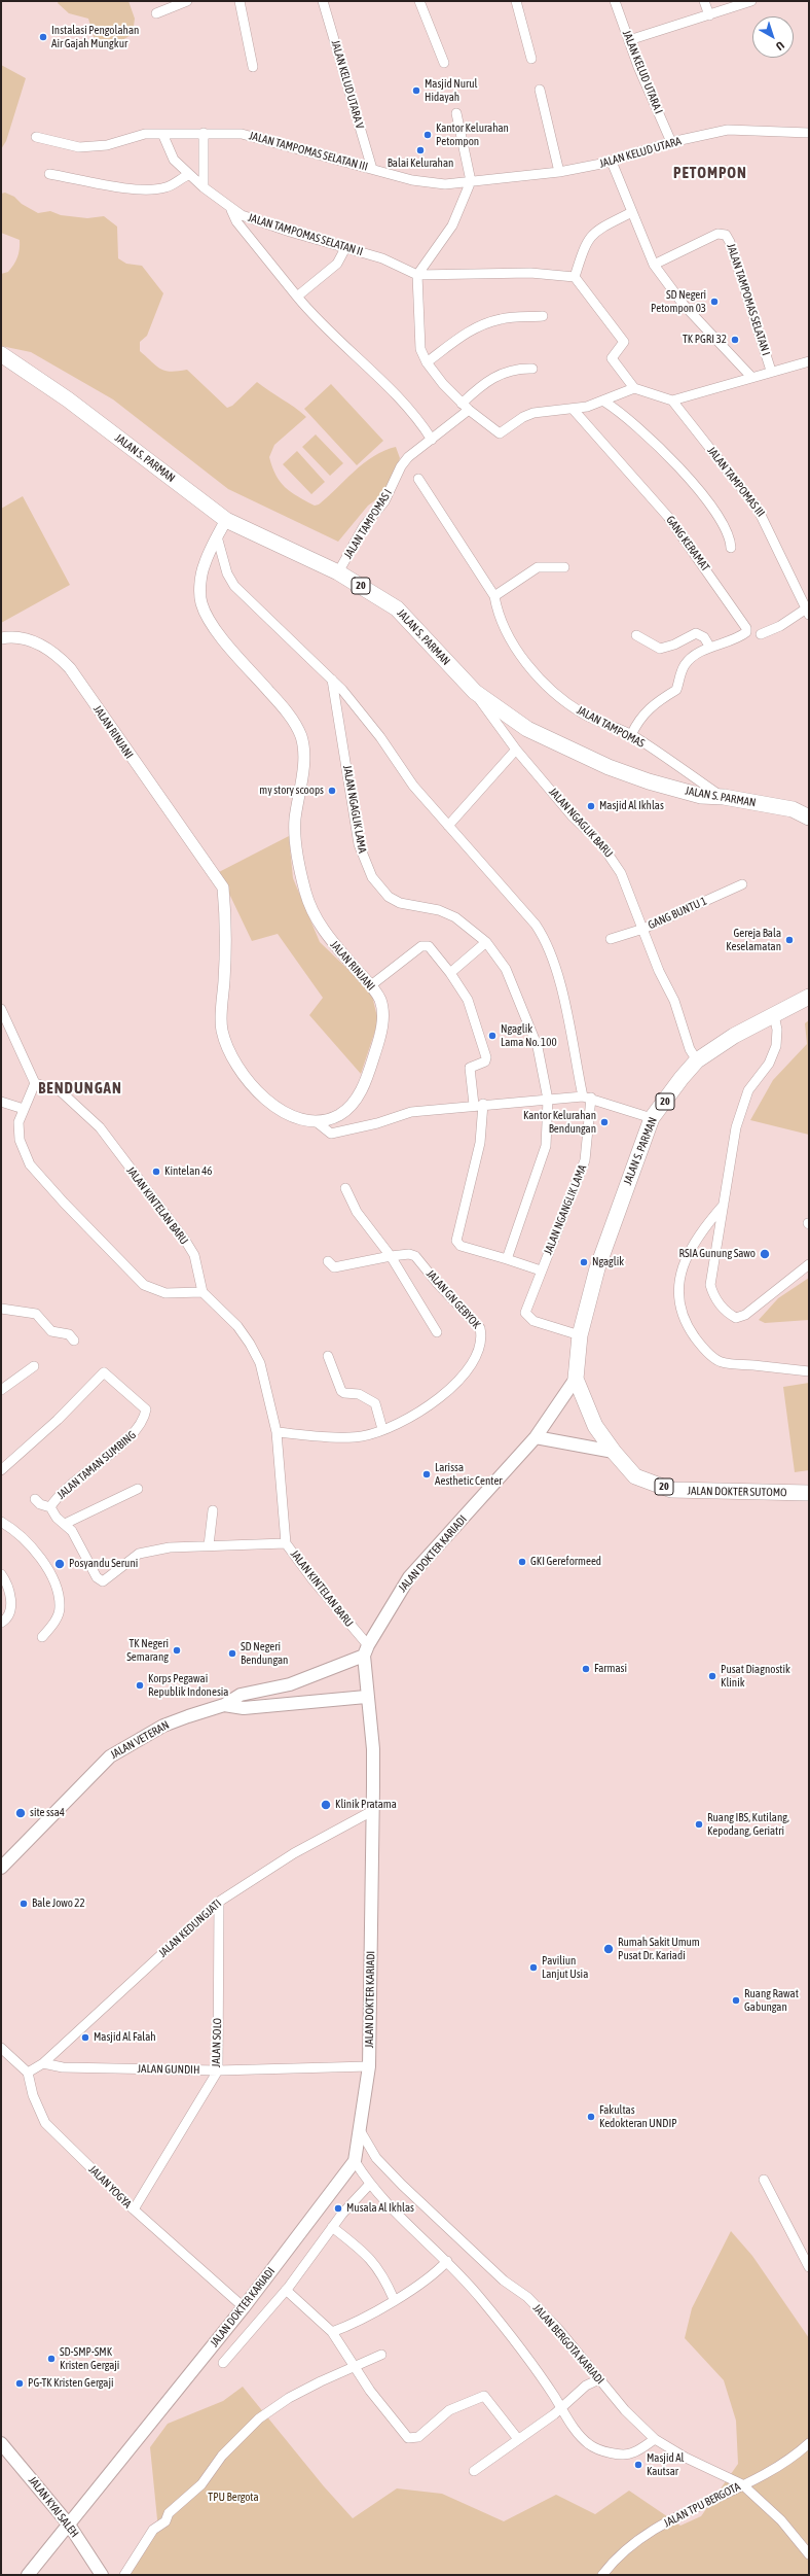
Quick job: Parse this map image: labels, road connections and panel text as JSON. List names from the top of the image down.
{
  "streets": {
    "highway": ["JALAN S. PARMAN", "20", "JALAN DOKTER SUTOMO"],
    "main road": ["JALAN DOKTER KARIADI", "JALAN VETERAN", "JALAN KYAI SALEH"],
    "street": [
      "JALAN KELUD UTARA I",
      "JALAN KELUD UTARA V",
      "JALAN TAMPOMAS SELATAN III",
      "JALAN KELUD UTARA",
      "JALAN TAMPOMAS SELATAN II",
      "JALAN TAMPOMAS SELATAN I",
      "JALAN TAMPOMAS III",
      "JALAN TAMPOMAS I",
      "GANG KERAMAT",
      "JALAN TAMPOMAS",
      "JALAN RINJANI",
      "JALAN NGAGLIK LAMA",
      "JALAN NGAGLIK BARU",
      "GANG BUNTU 1",
      "JALAN KINTELAN BARU",
      "JALAN NGANGLIK LAMA",
      "JALAN GN GEBYOK",
      "JALAN TAMAN SUMBING",
      "JALAN KEDUNGJATI",
      "JALAN SOLO",
      "JALAN GUNDIH",
      "JALAN YOGYA",
      "JALAN BERGOTA KARIADI",
      "JALAN TPU BERGOTA"
    ]
  },
  "crossings": [
    ["JALAN KELUD UTARA I", "JALAN KELUD UTARA"],
    ["JALAN KELUD UTARA V", "JALAN TAMPOMAS SELATAN III"],
    ["JALAN TAMPOMAS SELATAN III", "JALAN KELUD UTARA"],
    ["JALAN TAMPOMAS SELATAN III", "JALAN TAMPOMAS SELATAN II"],
    ["JALAN S. PARMAN", "JALAN TAMPOMAS I"],
    ["JALAN S. PARMAN", "JALAN TAMPOMAS"],
    ["JALAN S. PARMAN", "JALAN RINJANI"],
    ["JALAN S. PARMAN", "JALAN NGAGLIK BARU"],
    ["JALAN S. PARMAN", "JALAN NGANGLIK LAMA"],
    ["JALAN S. PARMAN", "JALAN DOKTER SUTOMO"],
    ["JALAN S. PARMAN", "JALAN DOKTER KARIADI"],
    ["GANG KERAMAT", "JALAN TAMPOMAS"],
    ["JALAN NGAGLIK BARU", "GANG BUNTU 1"],
    ["JALAN KINTELAN BARU", "JALAN GN GEBYOK"],
    ["JALAN KINTELAN BARU", "JALAN TAMAN SUMBING"],
    ["JALAN KINTELAN BARU", "JALAN DOKTER KARIADI"],
    ["JALAN KINTELAN BARU", "JALAN VETERAN"],
    ["JALAN DOKTER SUTOMO", "JALAN DOKTER KARIADI"],
    ["JALAN DOKTER KARIADI", "JALAN VETERAN"],
    ["JALAN DOKTER KARIADI", "JALAN KEDUNGJATI"],
    ["JALAN DOKTER KARIADI", "JALAN GUNDIH"],
    ["JALAN DOKTER KARIADI", "JALAN YOGYA"],
    ["JALAN DOKTER KARIADI", "JALAN BERGOTA KARIADI"],
    ["JALAN DOKTER KARIADI", "JALAN KYAI SALEH"],
    ["JALAN KEDUNGJATI", "JALAN SOLO"],
    ["JALAN KEDUNGJATI", "JALAN GUNDIH"],
    ["JALAN KEDUNGJATI", "JALAN YOGYA"],
    ["JALAN SOLO", "JALAN GUNDIH"],
    ["JALAN SOLO", "JALAN YOGYA"],
    ["JALAN BERGOTA KARIADI", "JALAN TPU BERGOTA"]
  ],
  "districts": ["PETOMPON", "BENDUNGAN"],
  "parks": ["TPU Bergota"],
  "places": [
    "Instalasi Pengolahan Air Gajah Mungkur",
    "Masjid Nurul Hidayah",
    "Kantor Kelurahan Petompon",
    "Balai Kelurahan",
    "SD Negeri Petompon 03",
    "TK PGRI 32",
    "my story scoops",
    "Masjid Al Ikhlas",
    "Gereja Bala Keselamatan",
    "Ngaglik Lama No. 100",
    "Kantor Kelurahan Bendungan",
    "Kintelan 46",
    "RSIA Gunung Sawo",
    "Ngaglik",
    "Larissa Aesthetic Center",
    "GKI Gereformeed",
    "Posyandu Seruni",
    "TK Negeri Semarang",
    "SD Negeri Bendungan",
    "Farmasi",
    "Pusat Diagnostik Klinik",
    "Korps Pegawai Republik Indonesia",
    "Klinik Pratama",
    "site ssa4",
    "Ruang IBS, Kutilang, Kepodang, Geriatri",
    "Bale Jowo 22",
    "Rumah Sakit Umum Pusat Dr. Kariadi",
    "Paviliun Lanjut Usia",
    "Ruang Rawat Gabungan",
    "Masjid Al Falah",
    "Fakultas Kedokteran UNDIP",
    "Musala Al Ikhlas",
    "SD-SMP-SMK Kristen Gergaji",
    "PG-TK Kristen Gergaji",
    "Masjid Al Kautsar"
  ],
  "north": "bottom right"
}
